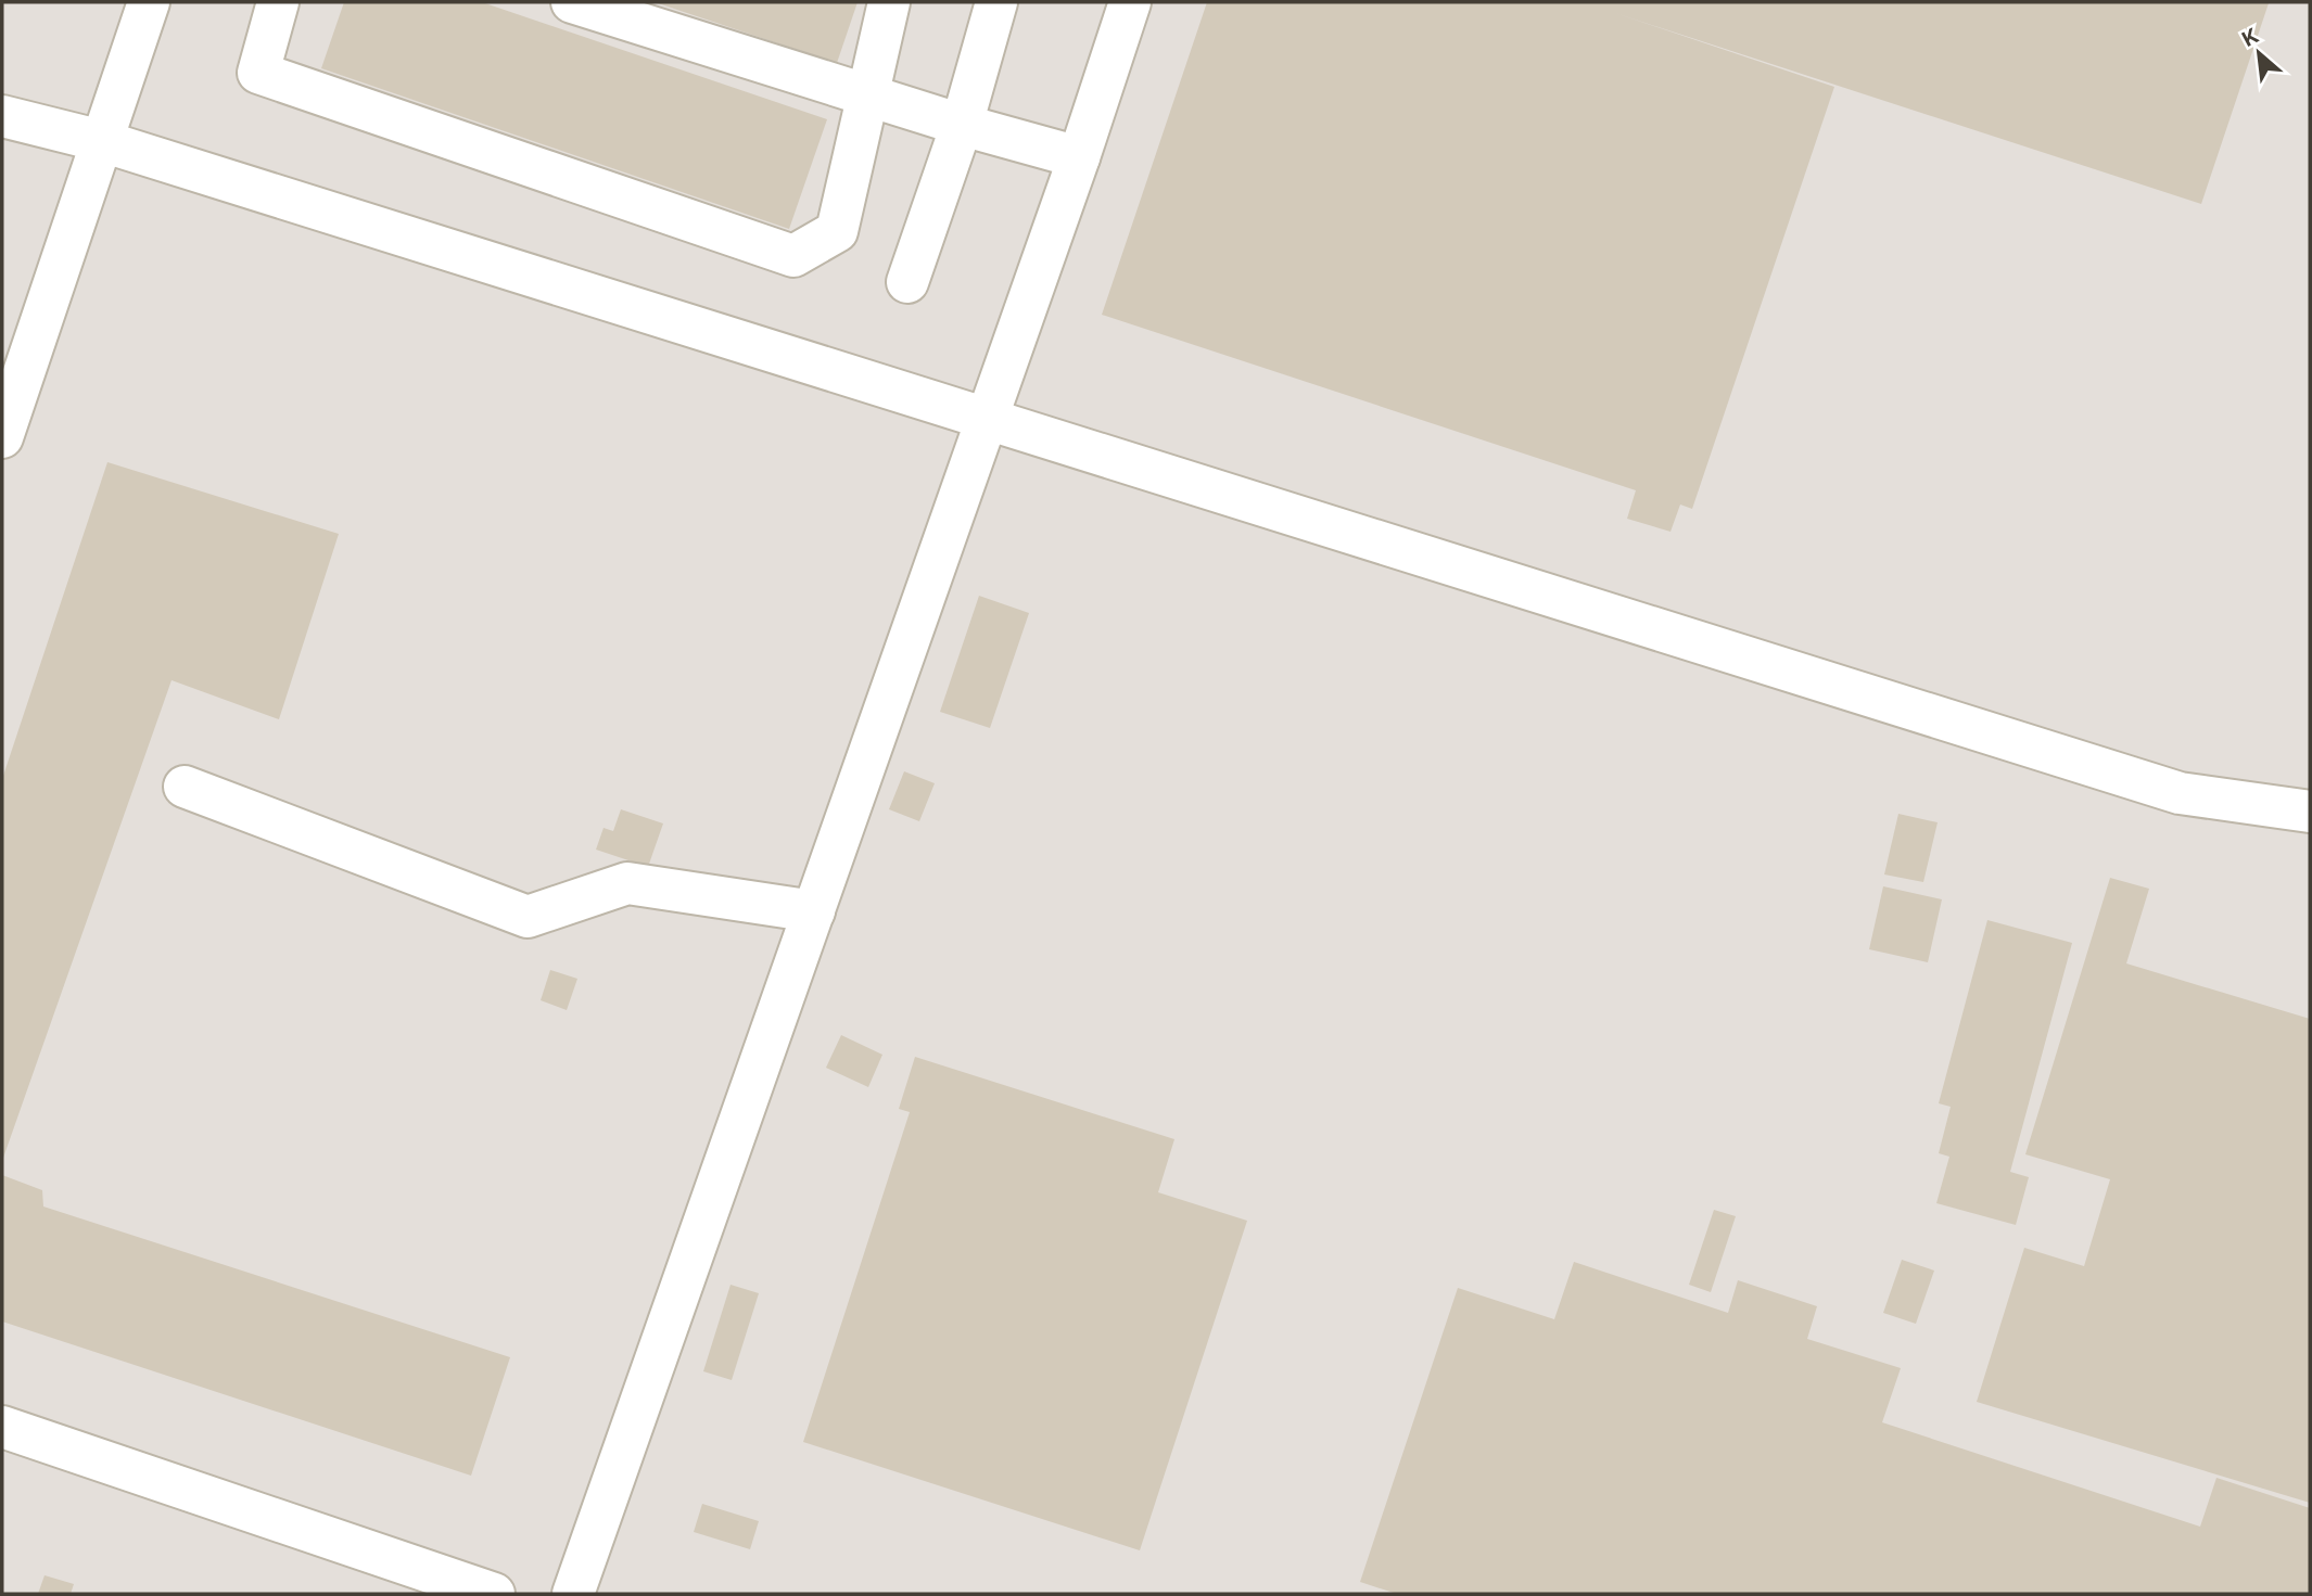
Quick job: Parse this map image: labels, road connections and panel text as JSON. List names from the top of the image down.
{
  "north": "top left"
}
